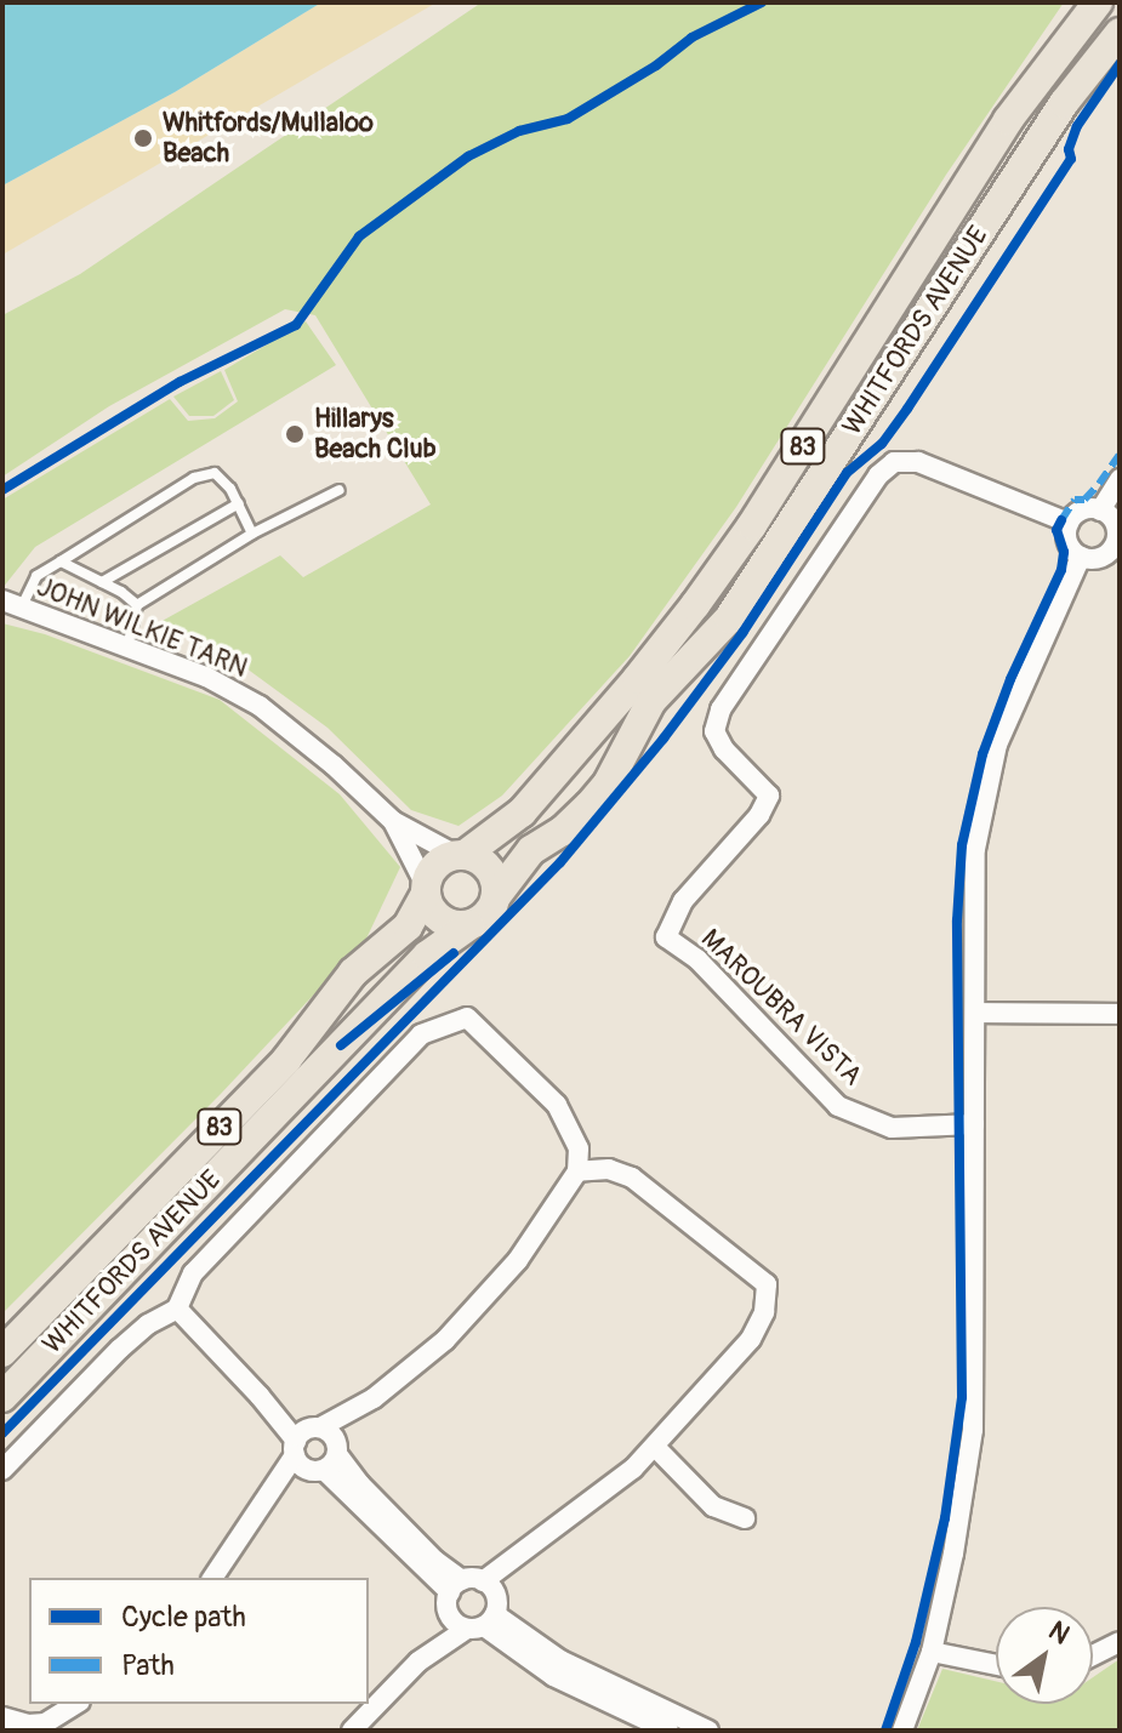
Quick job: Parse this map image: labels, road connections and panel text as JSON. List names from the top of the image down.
{
  "streets": {
    "main road": ["WHITFORDS AVENUE", "83"],
    "street": ["JOHN WILKIE TARN", "MAROUBRA VISTA"]
  },
  "crossings": [
    ["WHITFORDS AVENUE", "83"],
    ["WHITFORDS AVENUE", "JOHN WILKIE TARN"],
    ["83", "JOHN WILKIE TARN"]
  ],
  "places": ["Whitfords/Mullaloo Beach", "Hillarys Beach Club"],
  "legend": ["Cycle path", "Path"],
  "north": "top right"
}
